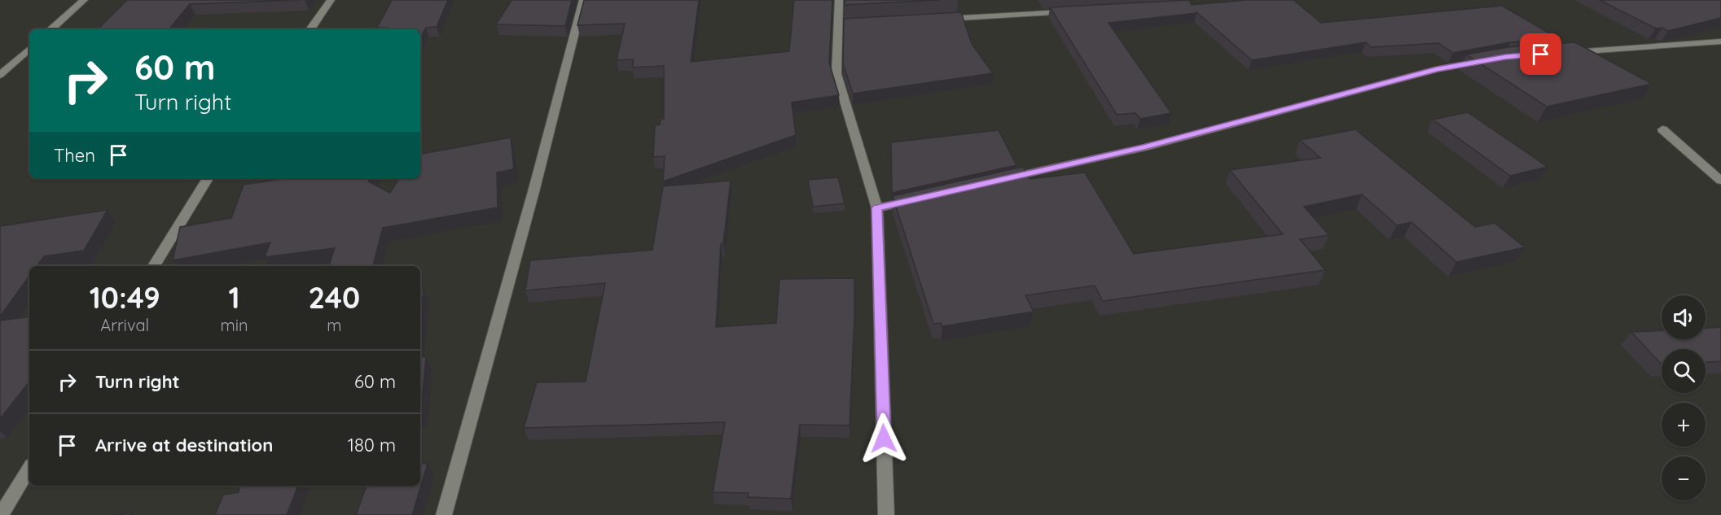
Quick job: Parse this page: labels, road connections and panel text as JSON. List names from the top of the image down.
{
  "page": {
    "turn": ["60 m", "Turn right"],
    "then": "Then",
    "eta": [
      "10:49",
      "Arrival",
      "1",
      "min",
      "240",
      "m"
    ],
    "map_buttons": ["+", "−"],
    "list": [
      {
        "name": "Turn right",
        "value": "60 m"
      },
      {
        "name": "Arrive at destination",
        "value": "180 m"
      }
    ]
  }
}
